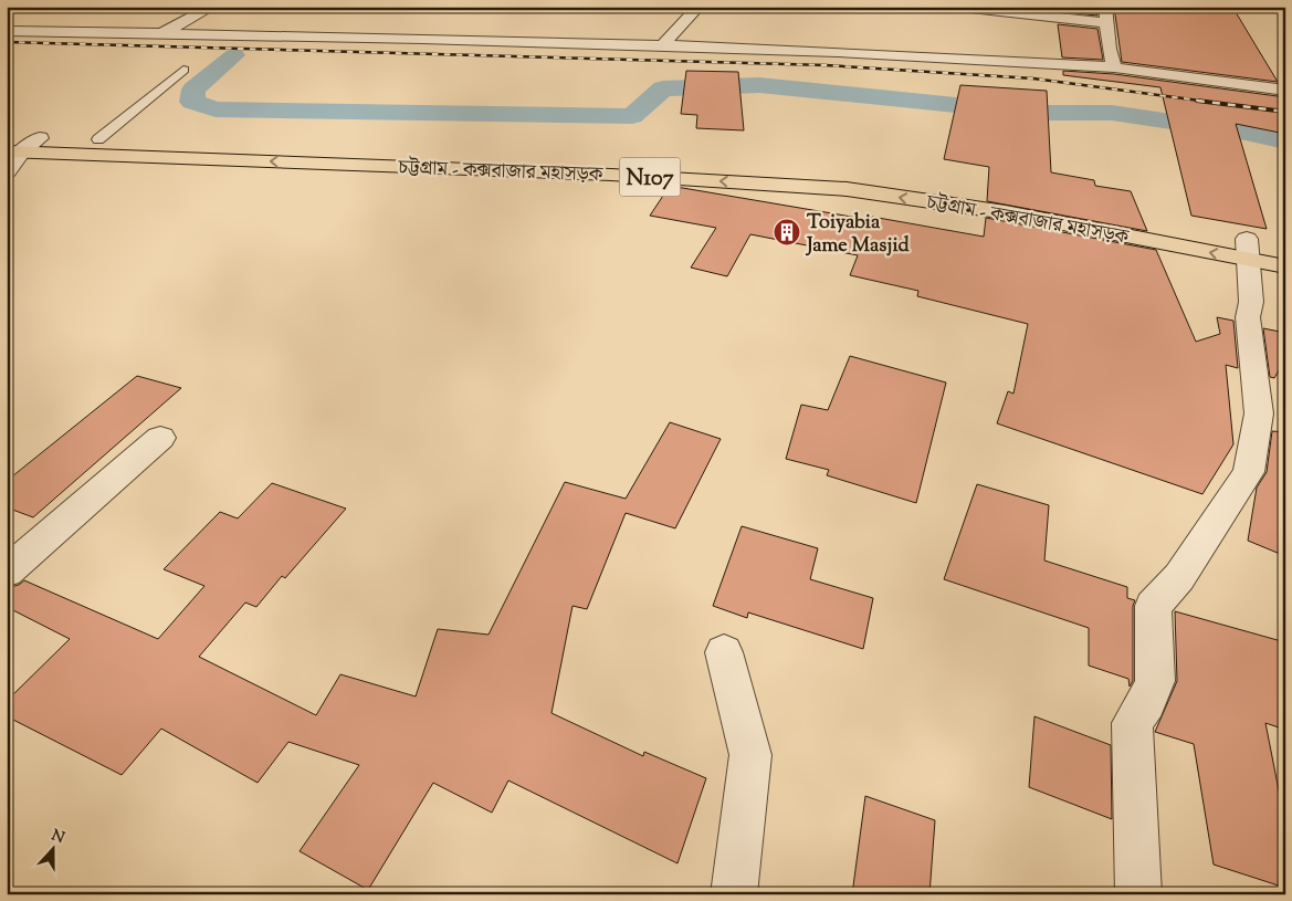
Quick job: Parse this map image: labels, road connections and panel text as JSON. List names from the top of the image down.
{
  "streets": {
    "highway": ["চট্টগ্রাম - কক্সবাজার মহাসড়ক", "N107"]
  },
  "places": {
    "building": ["Toiyabia Jame Masjid"]
  },
  "north": "top"
}
